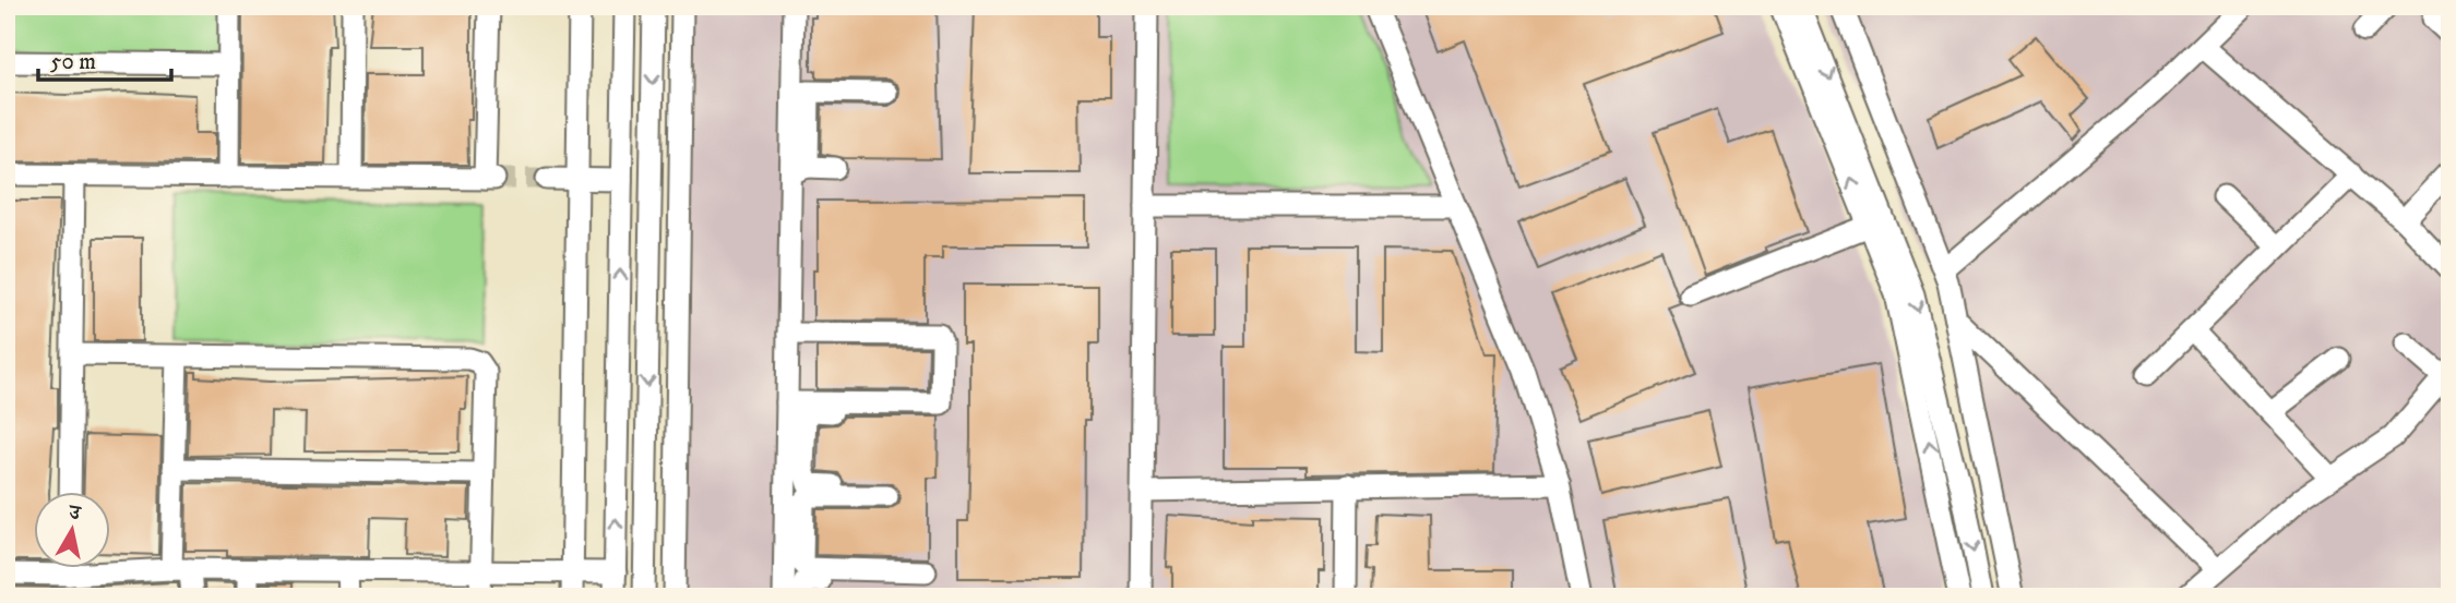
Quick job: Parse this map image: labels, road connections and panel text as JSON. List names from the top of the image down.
{
  "scale_bar": "50 m",
  "north": "top"
}
